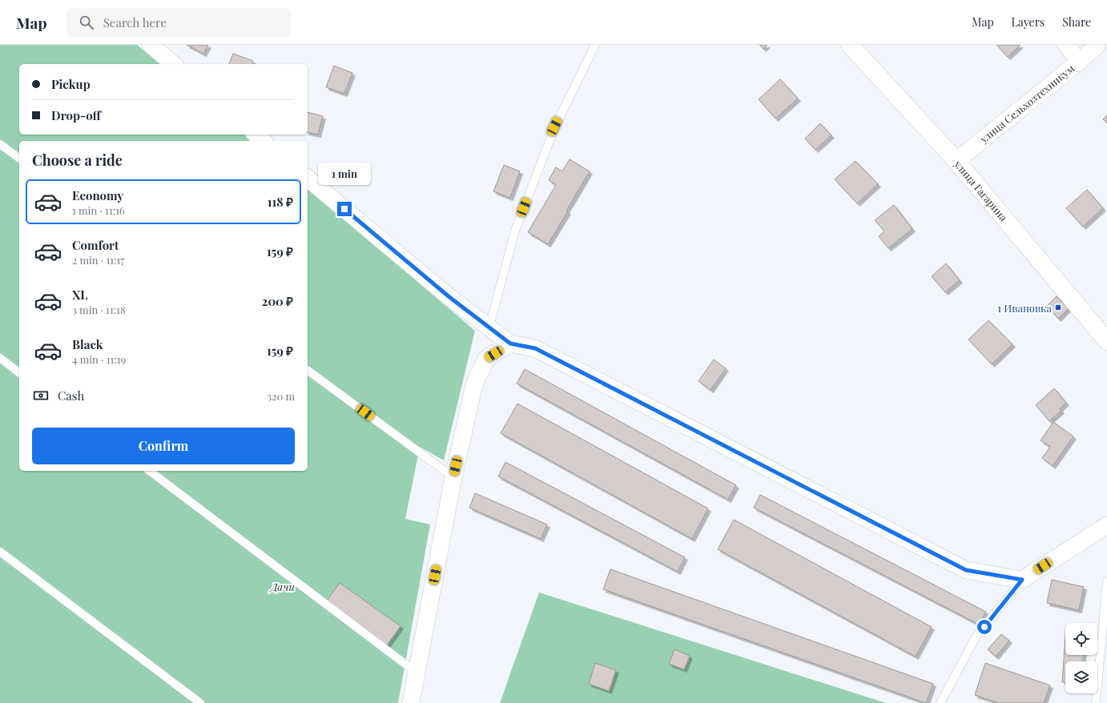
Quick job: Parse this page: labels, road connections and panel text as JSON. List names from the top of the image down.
{
  "streets": {
    "street": ["улица Сельхозтехникум", "улица Гагарина"]
  },
  "crossings": [
    ["улица Сельхозтехникум", "улица Гагарина"]
  ],
  "parks": ["Дачи"],
  "places": {
    "transit": ["1 Ивановка"]
  },
  "page": {
    "header": "Map",
    "search": "Search here",
    "nav": ["Map", "Layers", "Share"],
    "banner": ["Pickup", "Drop-off"],
    "heading": "Choose a ride",
    "bubble": "1 min",
    "list": [
      {
        "name": "Economy",
        "note": "1 min · 11:16",
        "value": "118 ₽"
      },
      {
        "name": "Comfort",
        "note": "2 min · 11:17",
        "value": "159 ₽"
      },
      {
        "name": "XL",
        "note": "3 min · 11:18",
        "value": "200 ₽"
      },
      {
        "name": "Black",
        "note": "4 min · 11:19",
        "value": "159 ₽"
      }
    ],
    "pay": ["Cash", "320 m"],
    "buttons": "Confirm"
  }
}
